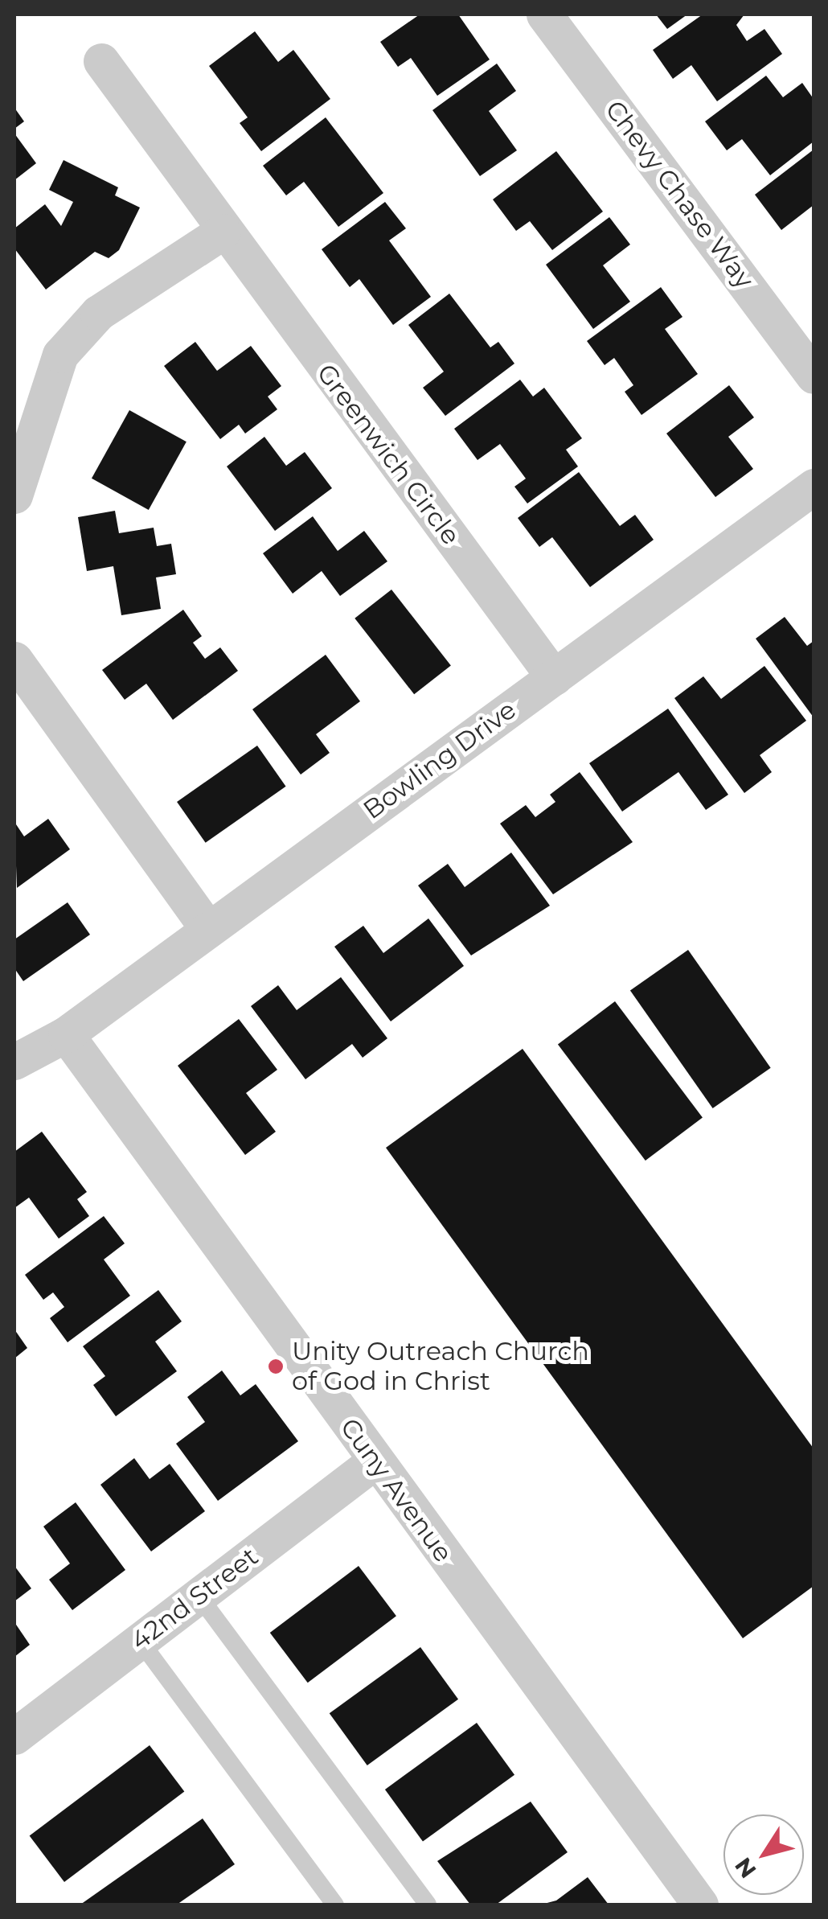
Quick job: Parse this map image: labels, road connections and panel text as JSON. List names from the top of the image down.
{
  "streets": {
    "street": [
      "Chevy Chase Way",
      "Greenwich Circle",
      "Bowling Drive",
      "Cuny Avenue",
      "42nd Street"
    ]
  },
  "crossings": [
    ["Greenwich Circle", "Bowling Drive"],
    ["Bowling Drive", "Cuny Avenue"],
    ["Cuny Avenue", "42nd Street"]
  ],
  "places": ["Unity Outreach Church of God in Christ"],
  "north": "bottom left"
}
